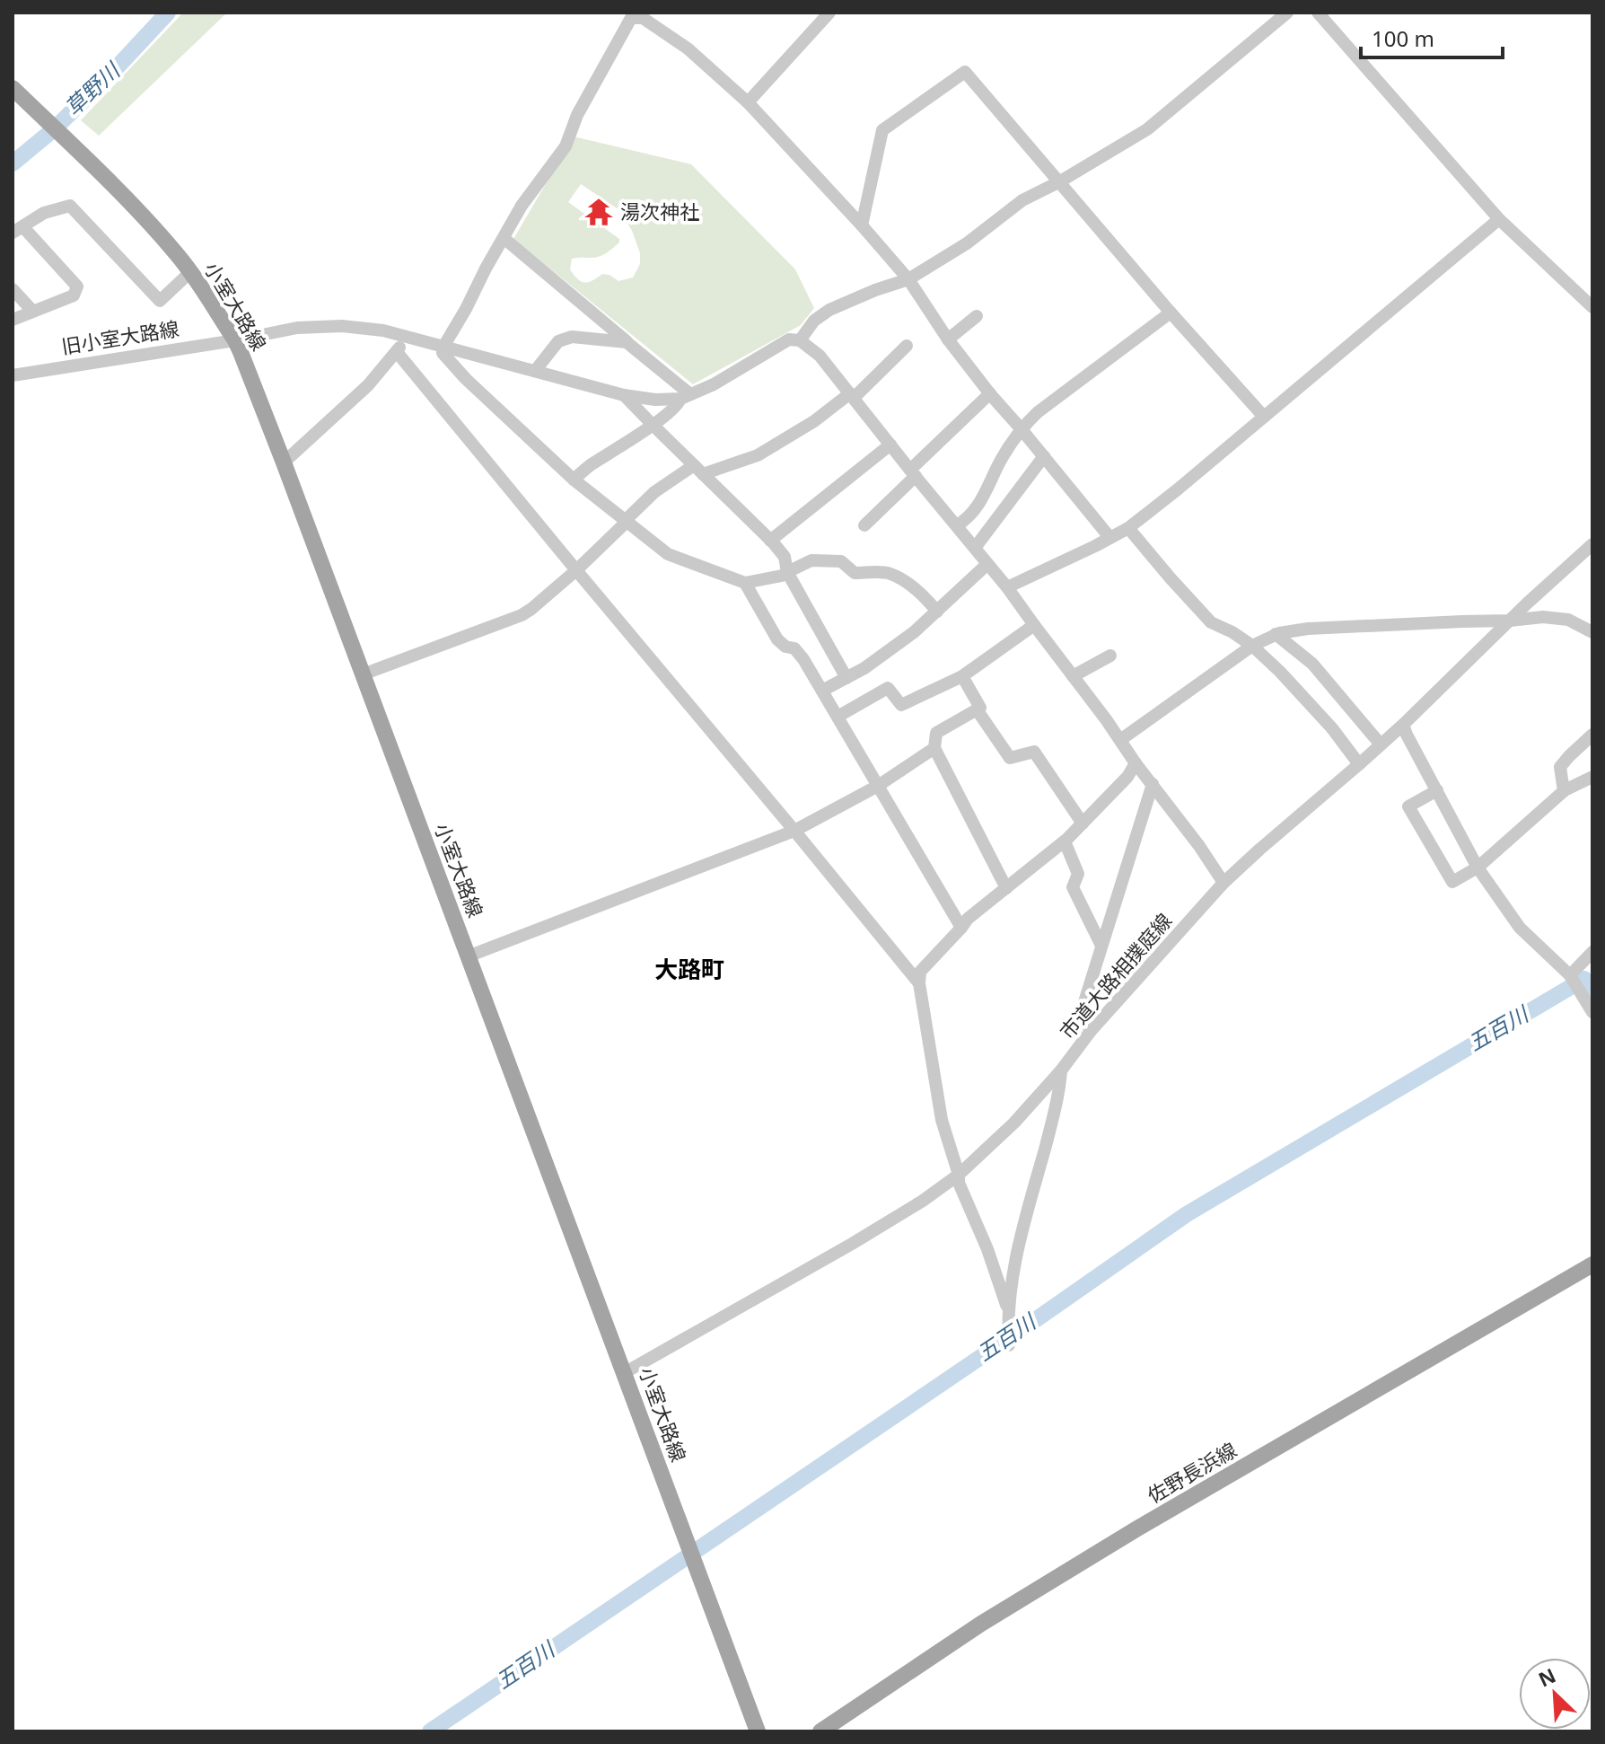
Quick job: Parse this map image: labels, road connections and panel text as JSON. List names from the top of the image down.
{
  "streets": {
    "main road": ["小室大路線", "佐野長浜線"],
    "street": ["旧小室大路線", "市道大路相撲庭線"]
  },
  "crossings": [
    ["小室大路線", "旧小室大路線"],
    ["小室大路線", "市道大路相撲庭線"]
  ],
  "districts": ["大路町"],
  "water": ["草野川", "五百川"],
  "places": {
    "temple": ["湯次神社"]
  },
  "scale_bar": "100 m",
  "north": "top left"
}
